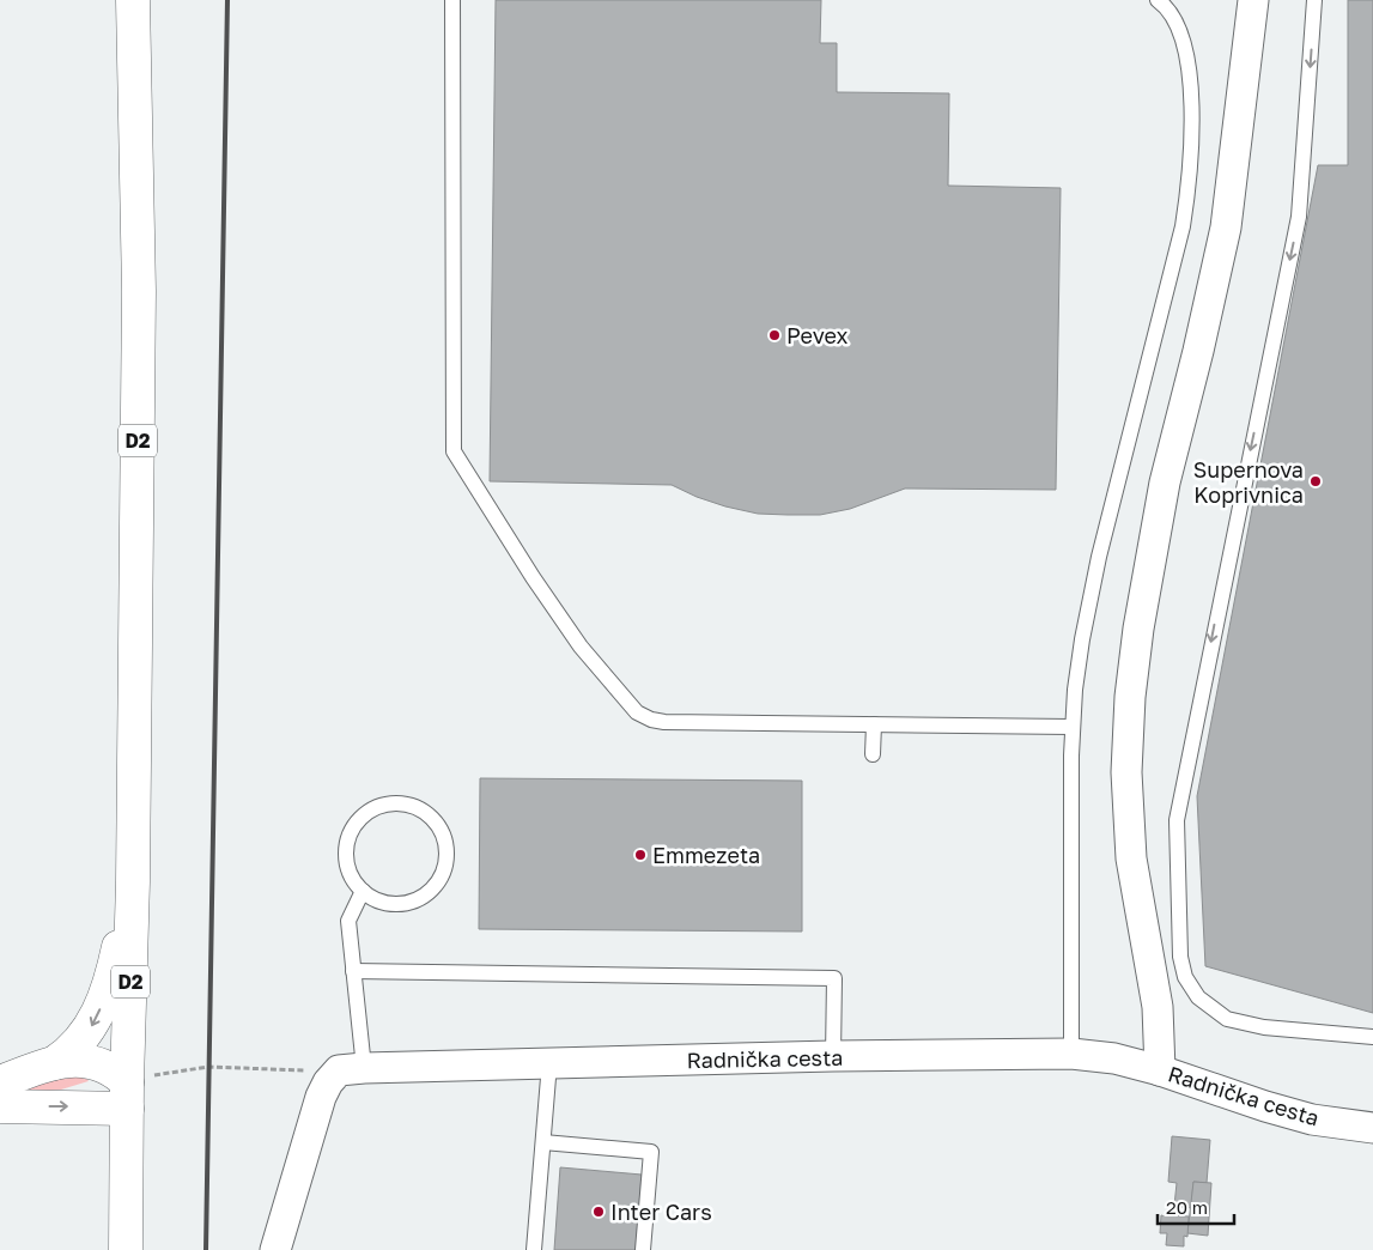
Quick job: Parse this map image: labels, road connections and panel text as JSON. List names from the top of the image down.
{
  "streets": {
    "main road": ["D2"],
    "street": ["Radnička cesta"]
  },
  "places": [
    "Pevex",
    "Supernova Koprivnica",
    "Emmezeta",
    "Inter Cars"
  ],
  "scale_bar": "20 m"
}
